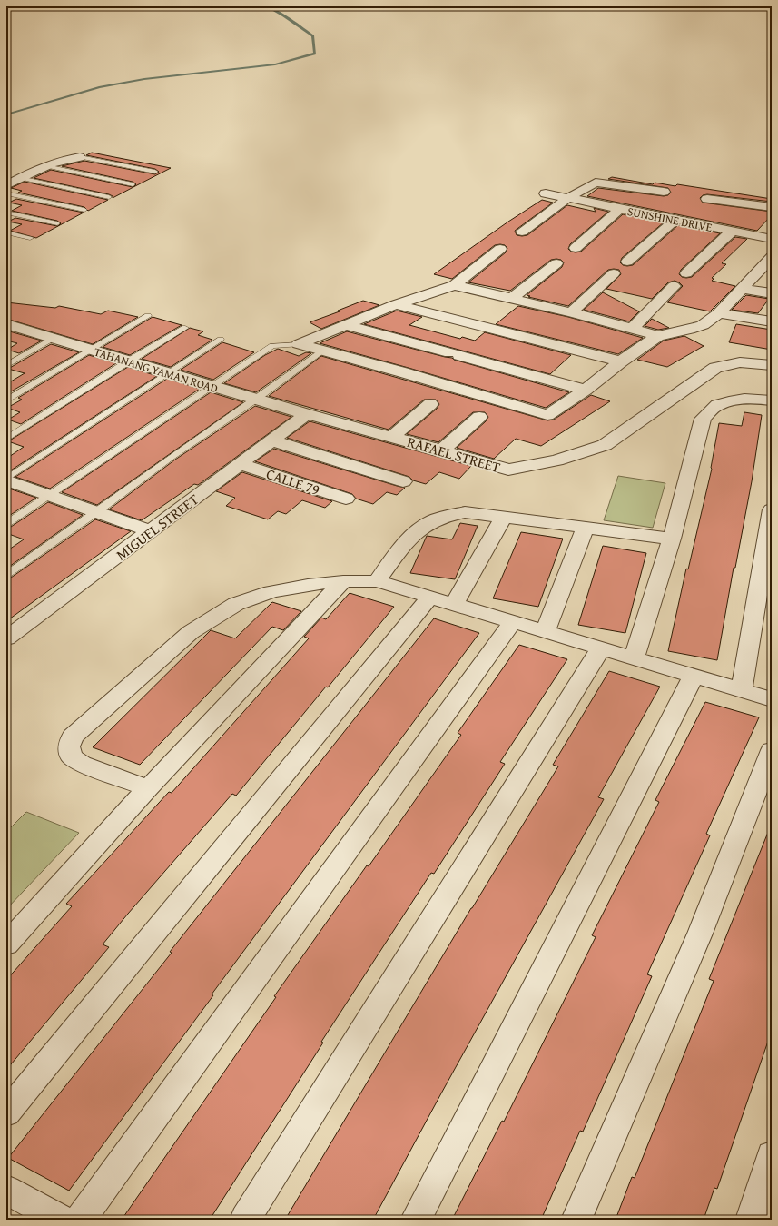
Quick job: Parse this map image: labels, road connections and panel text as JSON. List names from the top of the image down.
{
  "streets": {
    "street": [
      "SUNSHINE DRIVE",
      "TAHANANG YAMAN ROAD",
      "RAFAEL STREET",
      "CALLE 79",
      "MIGUEL STREET"
    ]
  },
  "crossings": [
    ["TAHANANG YAMAN ROAD", "RAFAEL STREET"],
    ["TAHANANG YAMAN ROAD", "MIGUEL STREET"],
    ["RAFAEL STREET", "MIGUEL STREET"],
    ["CALLE 79", "MIGUEL STREET"]
  ]
}
